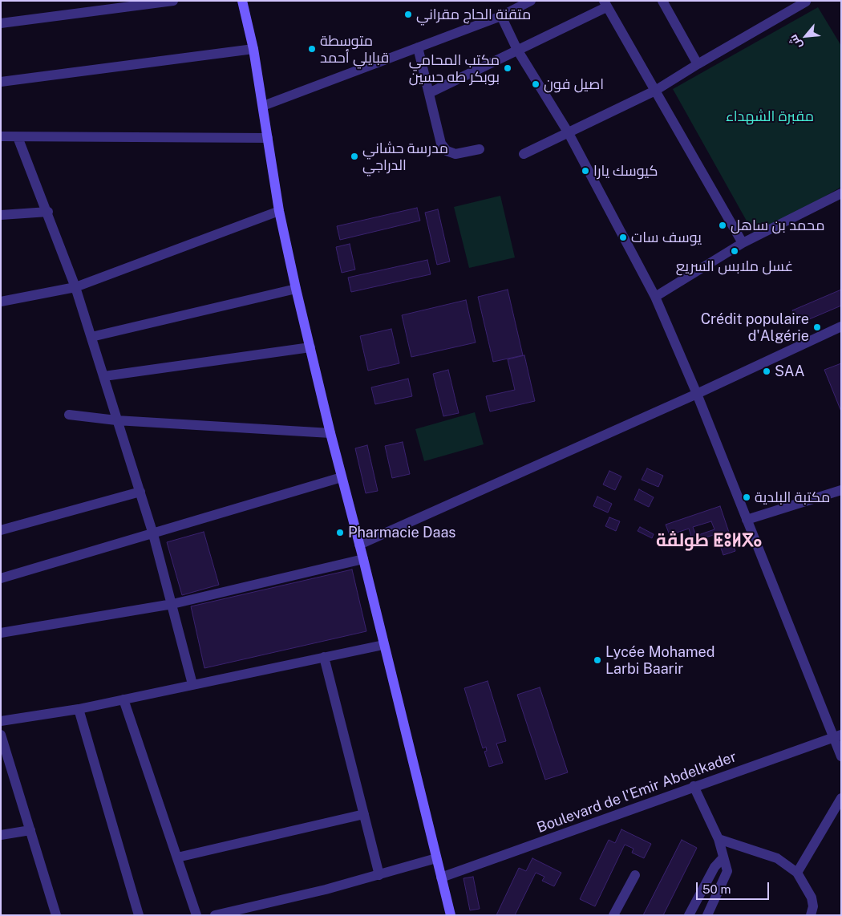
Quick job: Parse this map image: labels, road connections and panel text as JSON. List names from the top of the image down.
{
  "streets": {
    "street": ["Boulevard de l'Emir Abdelkader"]
  },
  "districts": ["طولڤة ⵟⵓⵍⴳⴰ"],
  "parks": ["مقبرة الشهداء"],
  "places": [
    "متقنة الحاج مقراني",
    "متوسطة قبايلي أحمد",
    "مكتب المحامي بوبكر طه حسين",
    "اصيل فون",
    "مدرسة حشاني الدراجي",
    "كيوسك يارا",
    "محمد بن ساهل",
    "يوسف سات",
    "غسل ملابس السريع",
    "Crédit populaire d'Algérie",
    "SAA",
    "مكتبة البلدية",
    "Pharmacie Daas",
    "Lycée Mohamed Larbi Baarir"
  ],
  "scale_bar": "50 m",
  "north": "bottom left"
}
